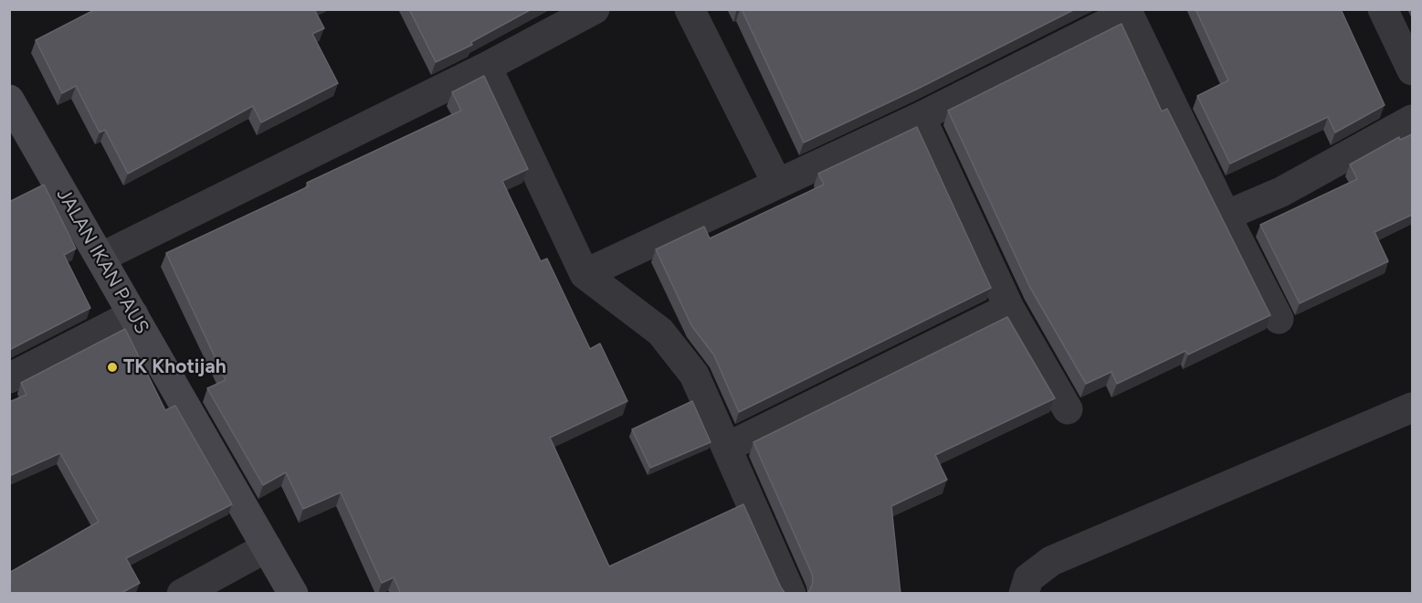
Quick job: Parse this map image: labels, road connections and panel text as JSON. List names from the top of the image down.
{
  "streets": {
    "main road": ["JALAN IKAN PAUS"]
  },
  "places": ["TK Khotijah"]
}
